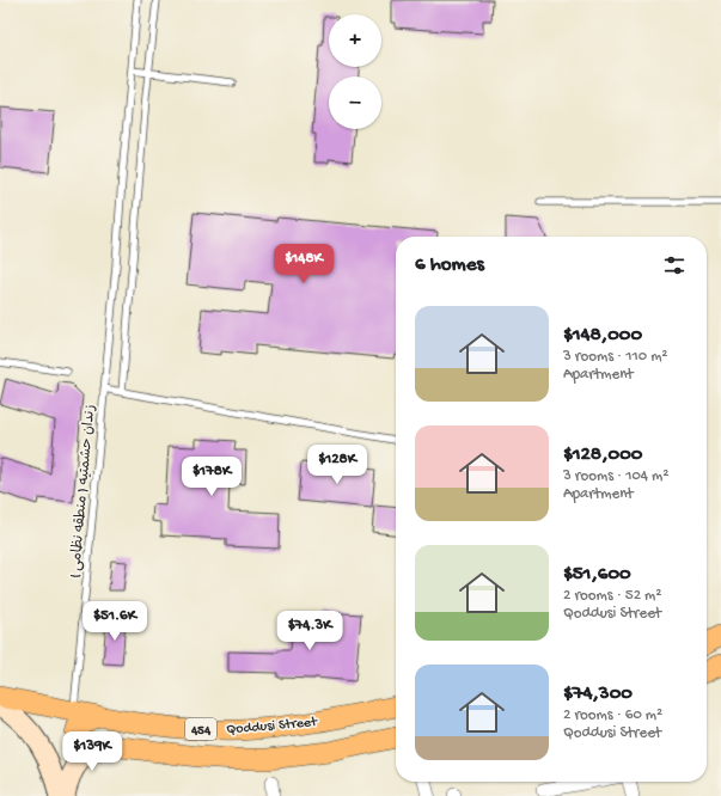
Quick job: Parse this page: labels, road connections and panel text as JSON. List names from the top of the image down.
{
  "streets": {
    "main road": ["Qoddusi Street", "454"],
    "lane": ["زندان حشمتیه ( منطقه نظامی )"]
  },
  "crossings": [
    ["زندان حشمتیه ( منطقه نظامی )", "Qoddusi Street"]
  ],
  "page": {
    "map_buttons": ["+", "−"],
    "heading": "6 homes",
    "price": [
      "$148K",
      "$128K",
      "$178K",
      "$51.6K",
      "$74.3K",
      "$139K"
    ],
    "list": [
      {
        "name": "$148,000",
        "note": "3 rooms · 110 m² · Apartment"
      },
      {
        "name": "$128,000",
        "note": "3 rooms · 104 m² · Apartment"
      },
      {
        "name": "$51,600",
        "note": "2 rooms · 52 m² · Qoddusi Street"
      },
      {
        "name": "$74,300",
        "note": "2 rooms · 60 m² · Qoddusi Street"
      }
    ]
  }
}
